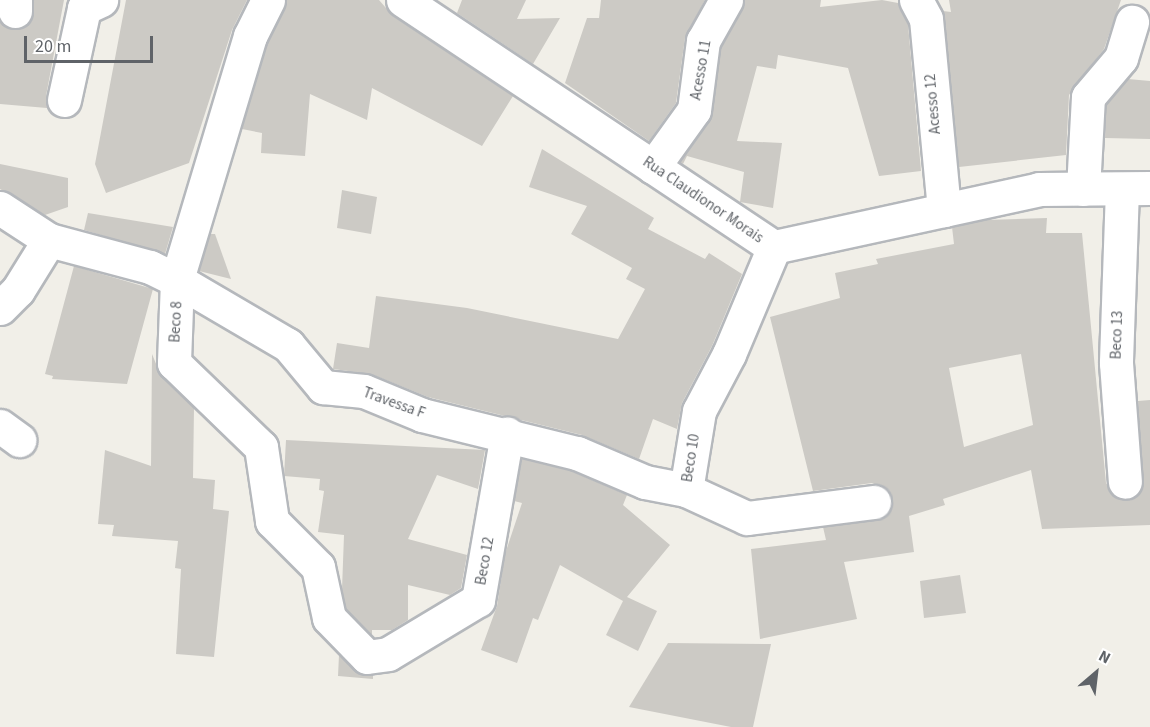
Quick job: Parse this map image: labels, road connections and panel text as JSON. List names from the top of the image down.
{
  "streets": {
    "street": [
      "Acesso 11",
      "Acesso 12",
      "Rua Claudionor Morais",
      "Beco 8",
      "Beco 13",
      "Travessa F",
      "Beco 10",
      "Beco 12"
    ]
  },
  "crossings": [
    ["Acesso 11", "Rua Claudionor Morais"],
    ["Acesso 12", "Rua Claudionor Morais"],
    ["Rua Claudionor Morais", "Beco 13"],
    ["Rua Claudionor Morais", "Beco 10"],
    ["Beco 8", "Travessa F"],
    ["Beco 8", "Beco 12"],
    ["Travessa F", "Beco 10"],
    ["Travessa F", "Beco 12"]
  ],
  "scale_bar": "20 m",
  "north": "top right"
}
